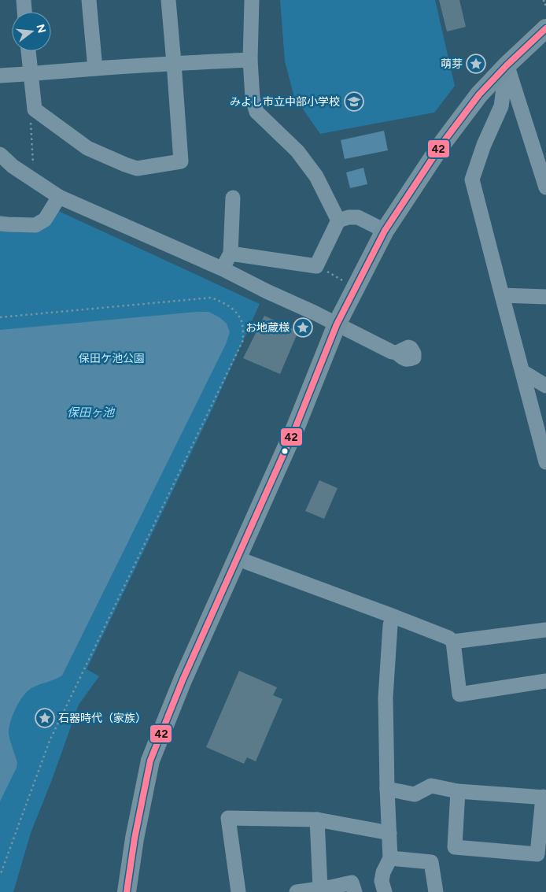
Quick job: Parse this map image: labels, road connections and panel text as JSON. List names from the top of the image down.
{
  "water": ["保田ヶ池"],
  "parks": ["保田ケ池公園"],
  "places": {
    "place": ["萌芽", "お地蔵様", "石器時代（家族）"],
    "school or university": ["みよし市立中部小学校"]
  },
  "lines": ["transit line 42"],
  "north": "right"
}
